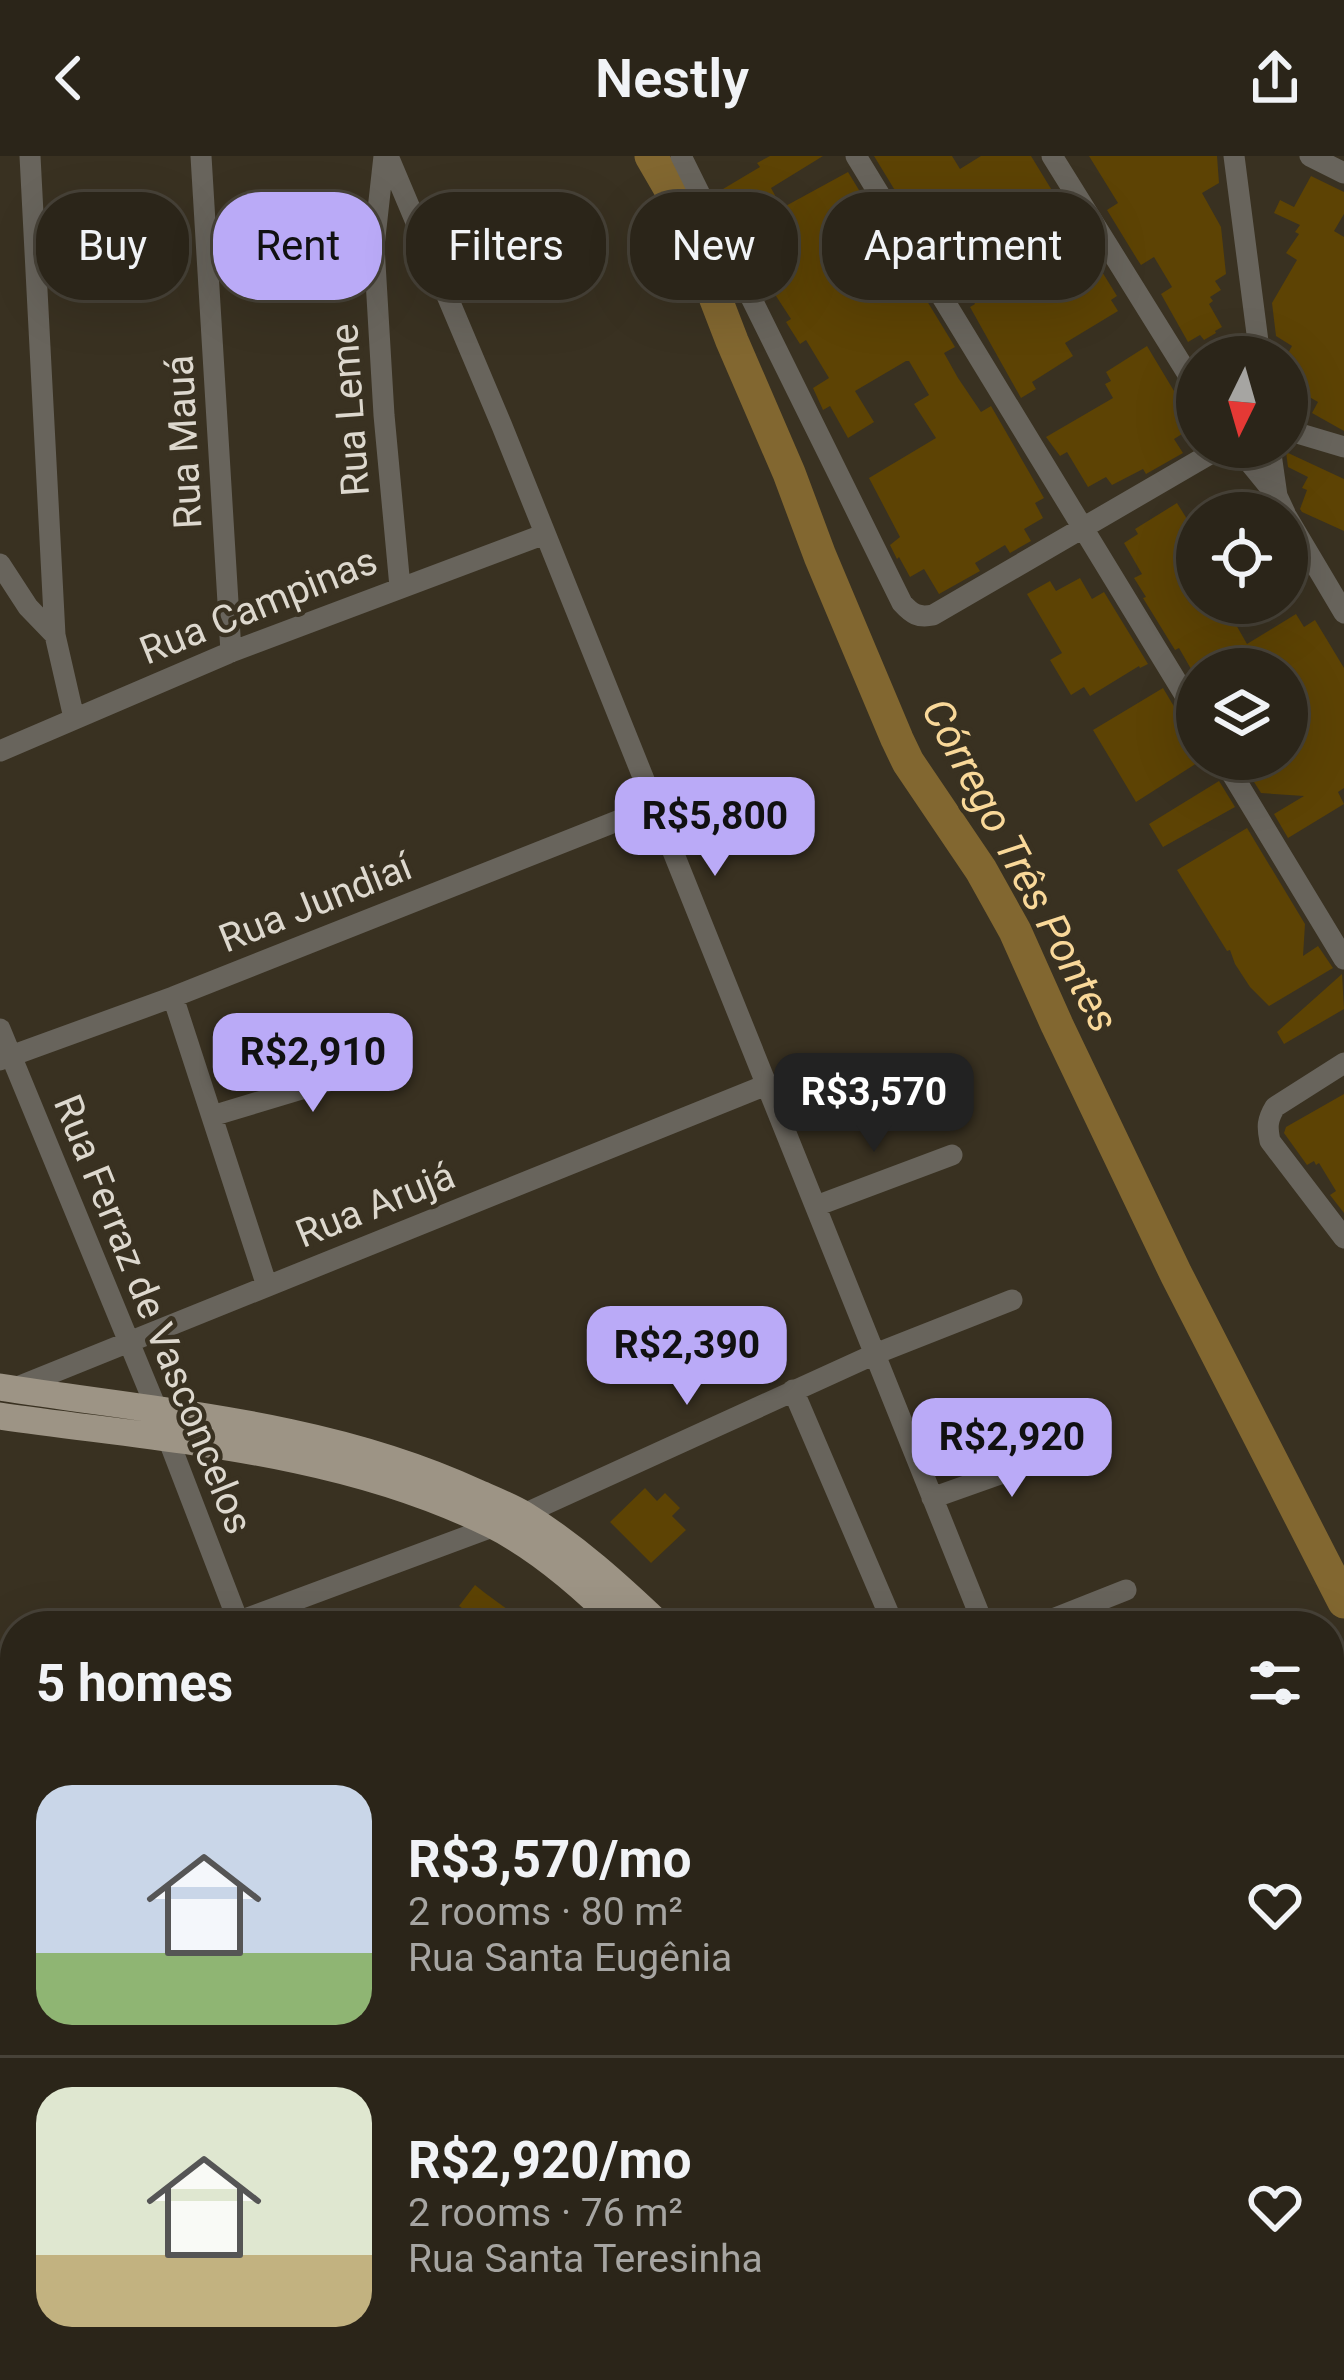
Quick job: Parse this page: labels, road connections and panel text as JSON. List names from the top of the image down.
{
  "streets": {
    "street": [
      "Rua Leme",
      "Rua Mauá",
      "Rua Campinas",
      "Rua Jundiaí",
      "Rua Arujá",
      "Rua Ferraz de Vasconcelos"
    ]
  },
  "crossings": [
    ["Rua Leme", "Rua Campinas"],
    ["Rua Mauá", "Rua Campinas"],
    ["Rua Jundiaí", "Rua Ferraz de Vasconcelos"],
    ["Rua Arujá", "Rua Ferraz de Vasconcelos"]
  ],
  "water": ["Córrego Três Pontes"],
  "north": "bottom",
  "page": {
    "header": "Nestly",
    "chip": [
      "Buy",
      "Rent",
      "Filters",
      "New",
      "Apartment"
    ],
    "price": [
      "R$5,800",
      "R$2,910",
      "R$3,570",
      "R$2,390",
      "R$2,920"
    ],
    "heading": "5 homes",
    "list": [
      {
        "name": "R$3,570/mo",
        "note": "2 rooms · 80 m² · Rua Santa Eugênia"
      },
      {
        "name": "R$2,920/mo",
        "note": "2 rooms · 76 m² · Rua Santa Teresinha"
      }
    ]
  }
}
